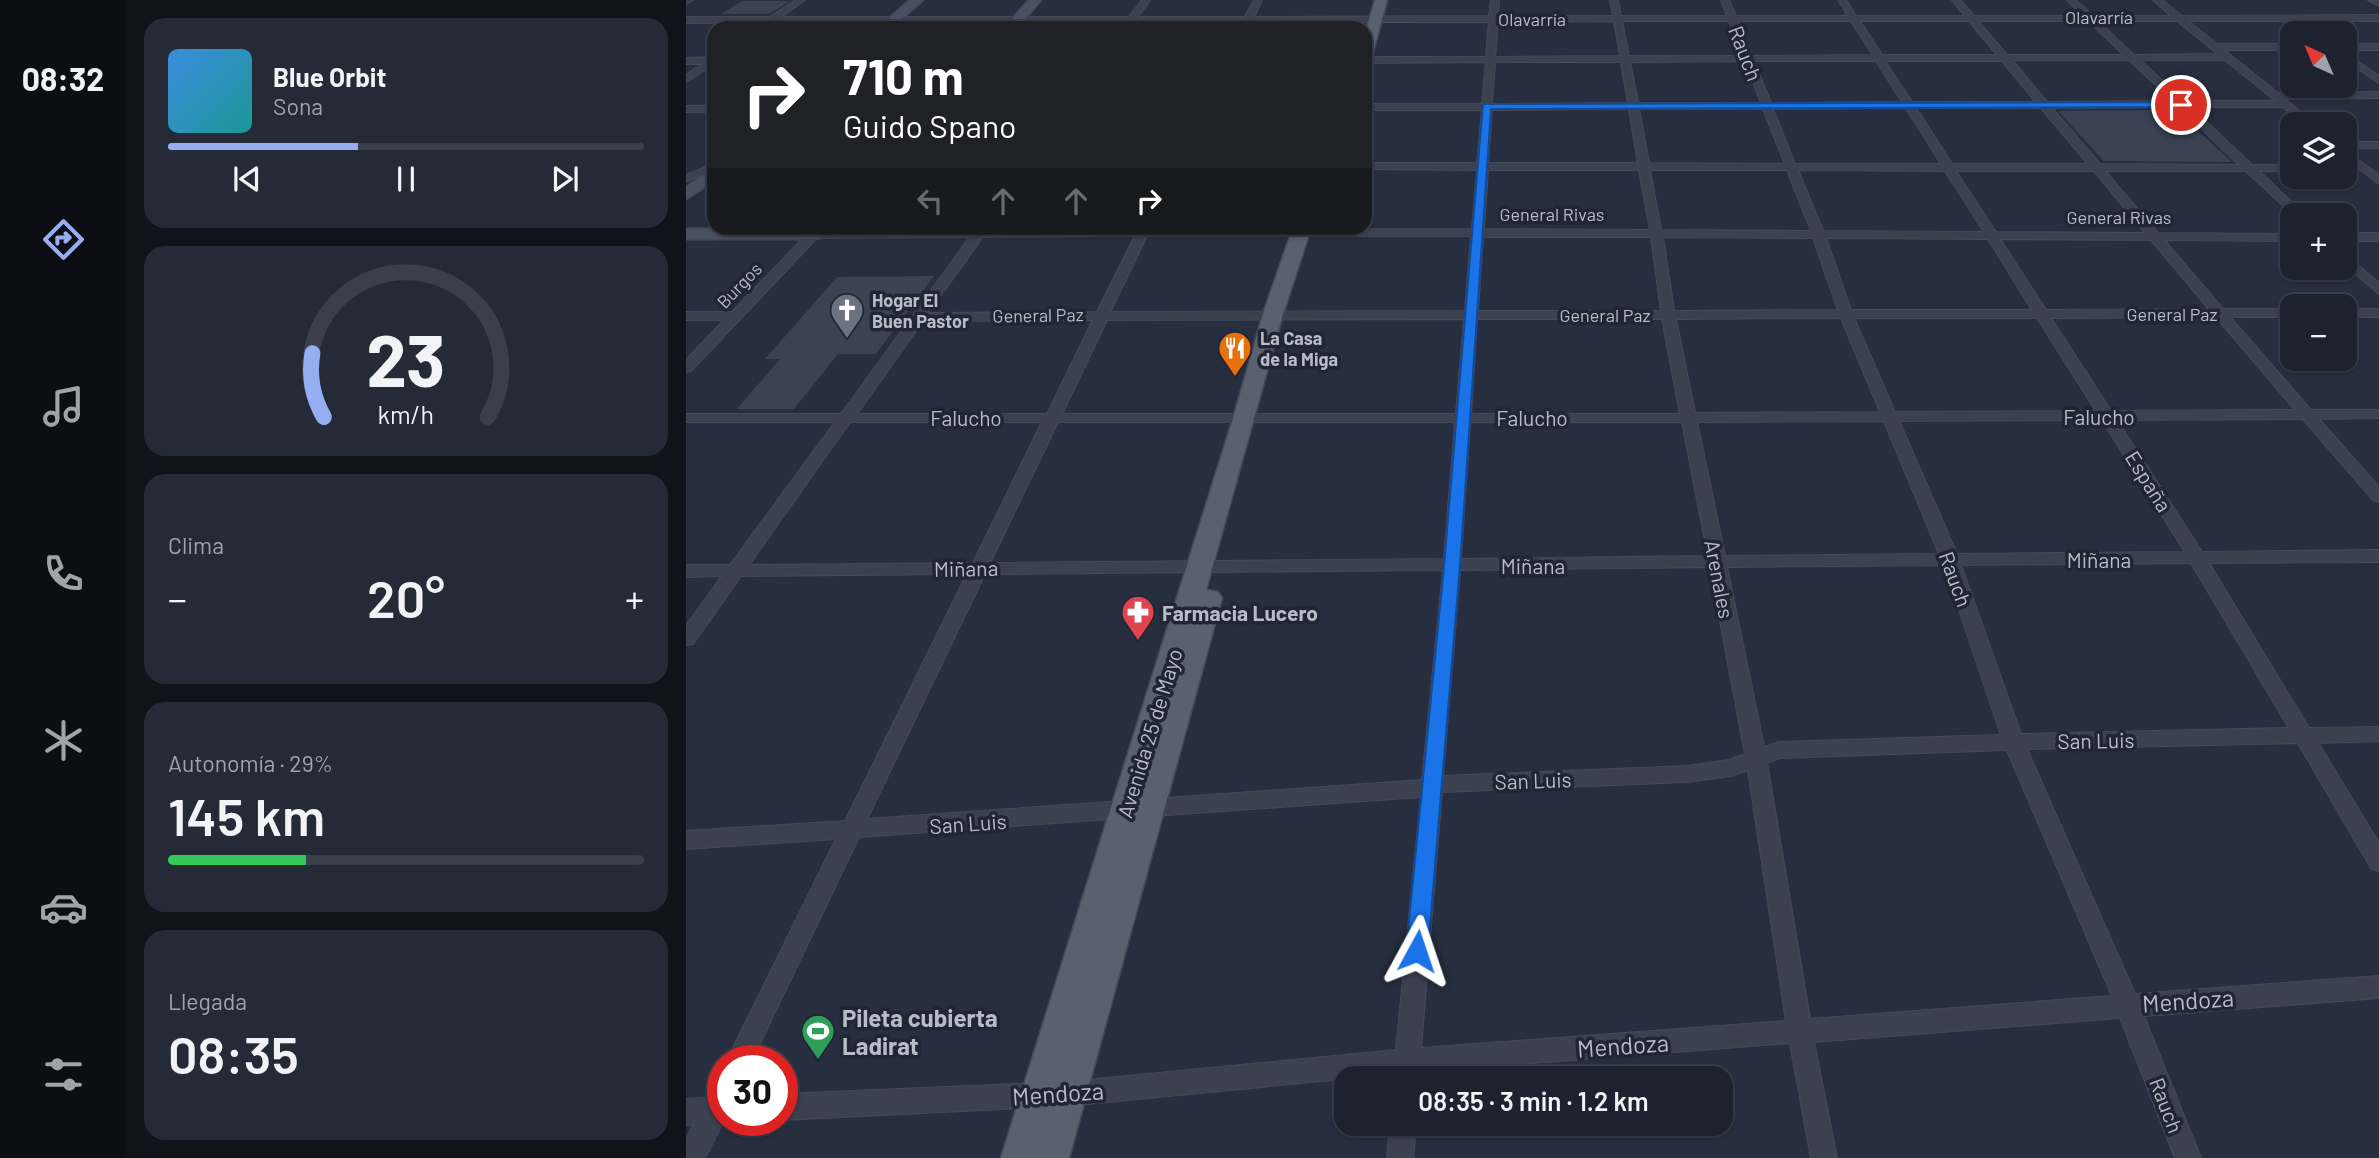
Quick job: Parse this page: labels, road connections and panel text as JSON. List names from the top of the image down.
{
  "streets": {
    "main road": ["General Rivas", "Avenida 25 de Mayo"],
    "street": [
      "Olavarría",
      "Rauch",
      "Burgos",
      "General Paz",
      "Falucho",
      "España",
      "Miñana",
      "Arenales",
      "San Luis",
      "Mendoza"
    ]
  },
  "crossings": [
    ["Olavarría", "Rauch"],
    ["Olavarría", "España"],
    ["Olavarría", "Arenales"],
    ["Rauch", "General Rivas"],
    ["Rauch", "General Paz"],
    ["Rauch", "Falucho"],
    ["Rauch", "Miñana"],
    ["Rauch", "San Luis"],
    ["Rauch", "Mendoza"],
    ["General Rivas", "España"],
    ["General Rivas", "Arenales"],
    ["General Paz", "España"],
    ["General Paz", "Arenales"],
    ["General Paz", "Avenida 25 de Mayo"],
    ["Falucho", "España"],
    ["Falucho", "Arenales"],
    ["Falucho", "Avenida 25 de Mayo"],
    ["España", "Miñana"],
    ["España", "San Luis"],
    ["Miñana", "Arenales"],
    ["Miñana", "Avenida 25 de Mayo"],
    ["Arenales", "San Luis"],
    ["Arenales", "Mendoza"],
    ["Avenida 25 de Mayo", "San Luis"],
    ["Avenida 25 de Mayo", "Mendoza"]
  ],
  "places": {
    "church": ["Hogar El Buen Pastor"],
    "restaurant": ["La Casa de la Miga"],
    "pharmacy": ["Farmacia Lucero"],
    "sports": ["Pileta cubierta Ladirat"]
  },
  "north": "top left",
  "page": {
    "tabs": "08:32",
    "map_buttons": ["+", "−"],
    "turn": ["710 m", "Guido Spano"],
    "song": ["Blue Orbit", "Sona"],
    "tile": [
      "Clima",
      ["Autonomía · 29%", "145 km"],
      ["Llegada", "08:35"]
    ],
    "heat": ["−", "20°", "+"],
    "limit": "30",
    "trip": "08:35 · 3 min · 1.2 km",
    "gauge": ["23", "km/h"]
  }
}
